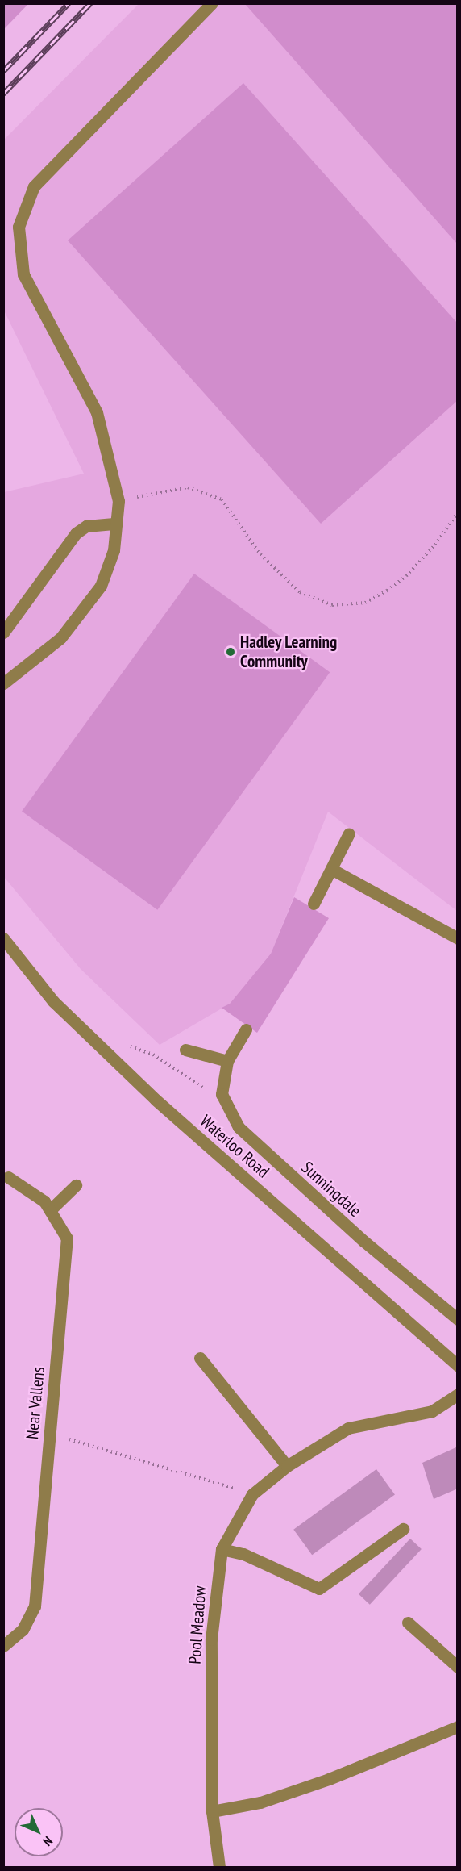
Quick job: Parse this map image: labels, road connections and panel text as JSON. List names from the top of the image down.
{
  "streets": {
    "street": [
      "Waterloo Road",
      "Sunningdale",
      "Near Vallens",
      "Pool Meadow"
    ]
  },
  "places": ["Hadley Learning Community"],
  "north": "bottom right"
}
